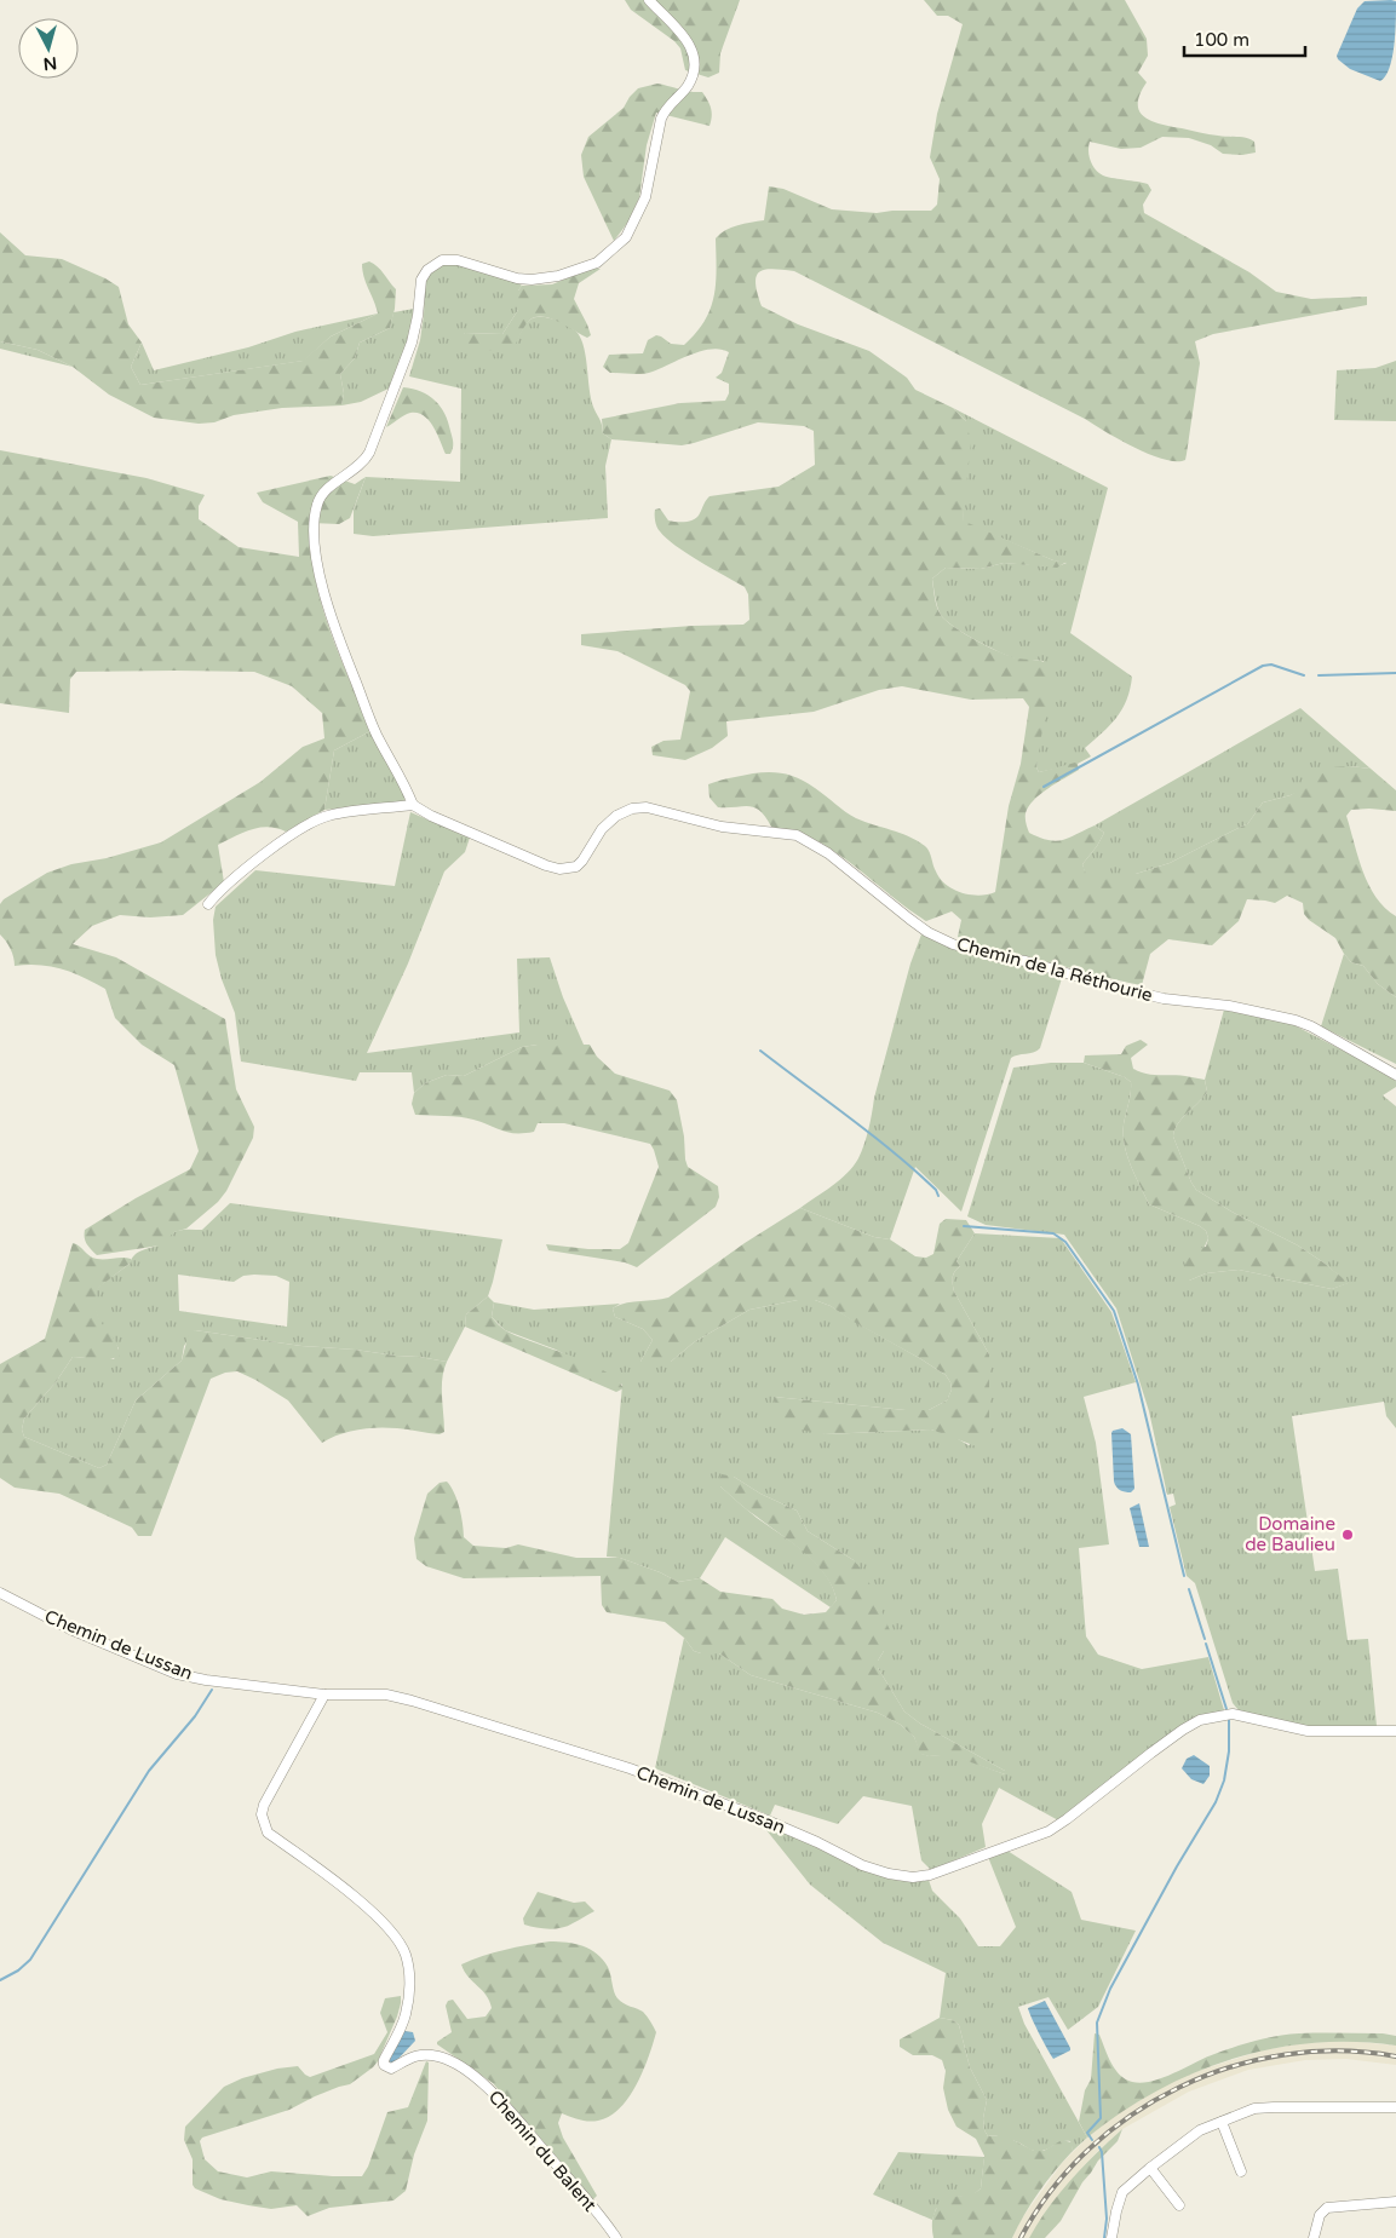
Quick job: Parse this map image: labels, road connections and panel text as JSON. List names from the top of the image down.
{
  "streets": {
    "street": ["Chemin de la Réthourie", "Chemin de Lussan", "Chemin du Balent"]
  },
  "crossings": [
    ["Chemin de Lussan", "Chemin du Balent"]
  ],
  "places": ["Domaine de Baulieu"],
  "scale_bar": "100 m",
  "north": "bottom"
}
